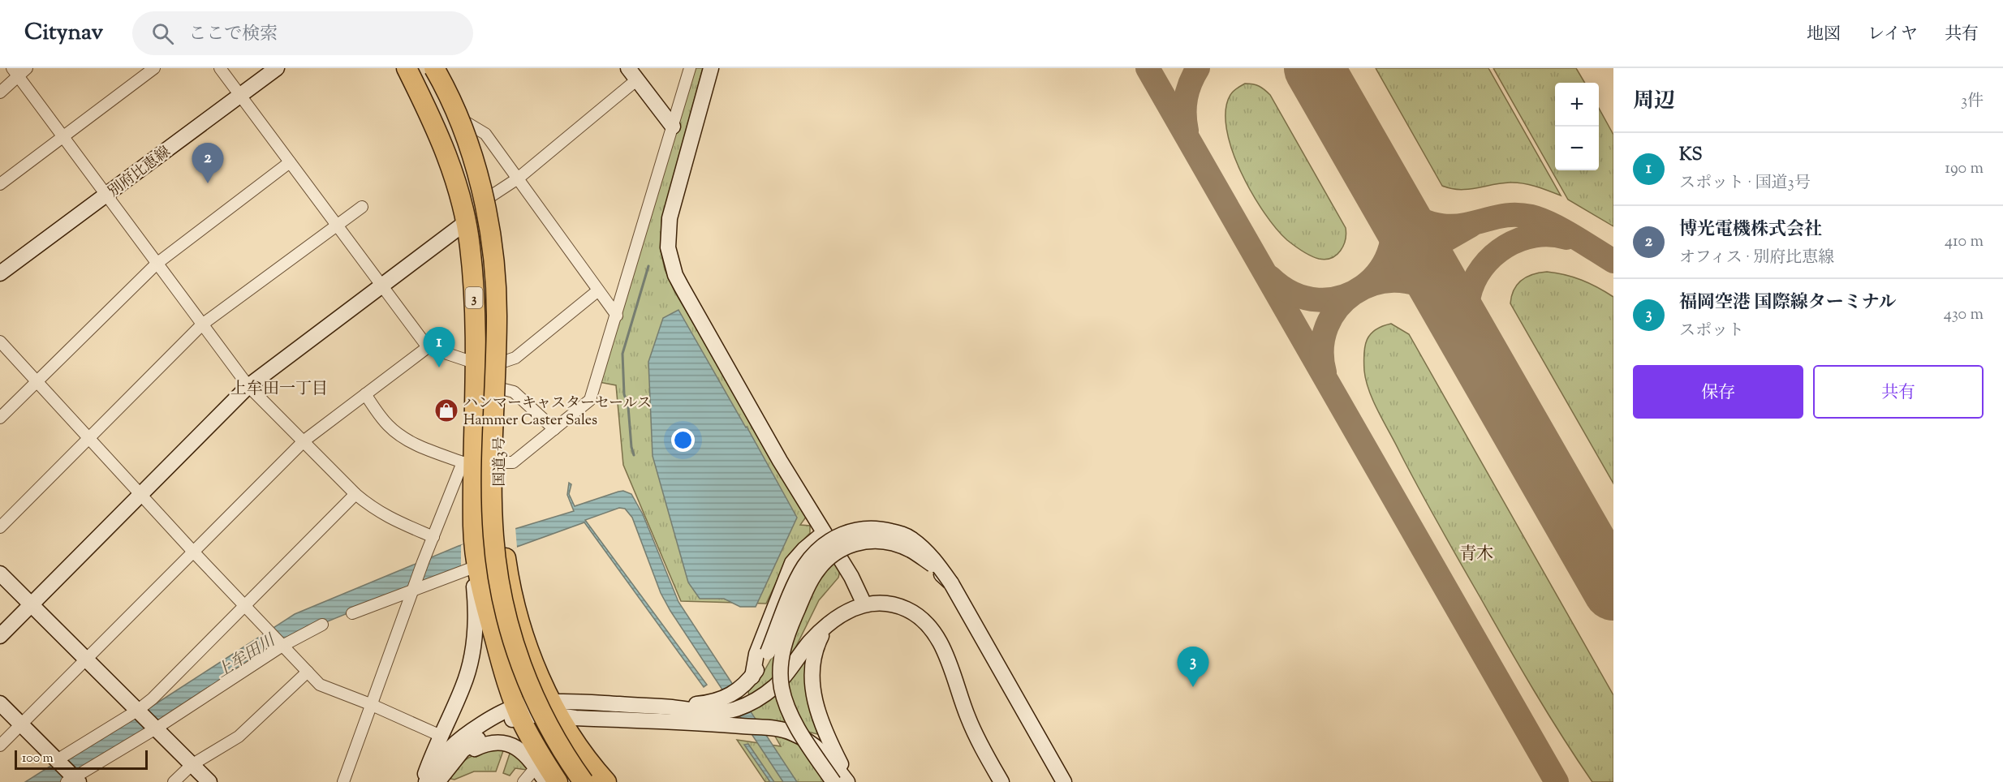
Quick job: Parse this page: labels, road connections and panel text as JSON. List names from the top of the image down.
{
  "streets": {
    "highway": ["3", "国道3号"],
    "street": ["別府比恵線"]
  },
  "districts": ["上牟田一丁目", "青木"],
  "water": ["上牟田川"],
  "places": {
    "shop": ["ハンマーキャスターセールス Hammer Caster Sales"]
  },
  "scale_bar": "100 m",
  "page": {
    "header": "Citynav",
    "search": "ここで検索",
    "nav": ["地図", "レイヤ", "共有"],
    "heading": ["周辺", "3件"],
    "map_buttons": ["+", "−"],
    "list": [
      {
        "mark": "1",
        "name": "KS",
        "note": "スポット · 国道3号",
        "value": "190 m"
      },
      {
        "mark": "2",
        "name": "博光電機株式会社",
        "note": "オフィス · 別府比恵線",
        "value": "410 m"
      },
      {
        "mark": "3",
        "name": "福岡空港 国際線ターミナル",
        "note": "スポット",
        "value": "430 m"
      }
    ],
    "pins": ["2", "1", "3"],
    "buttons": ["保存", "共有"],
    "scale": "100 m"
  }
}
